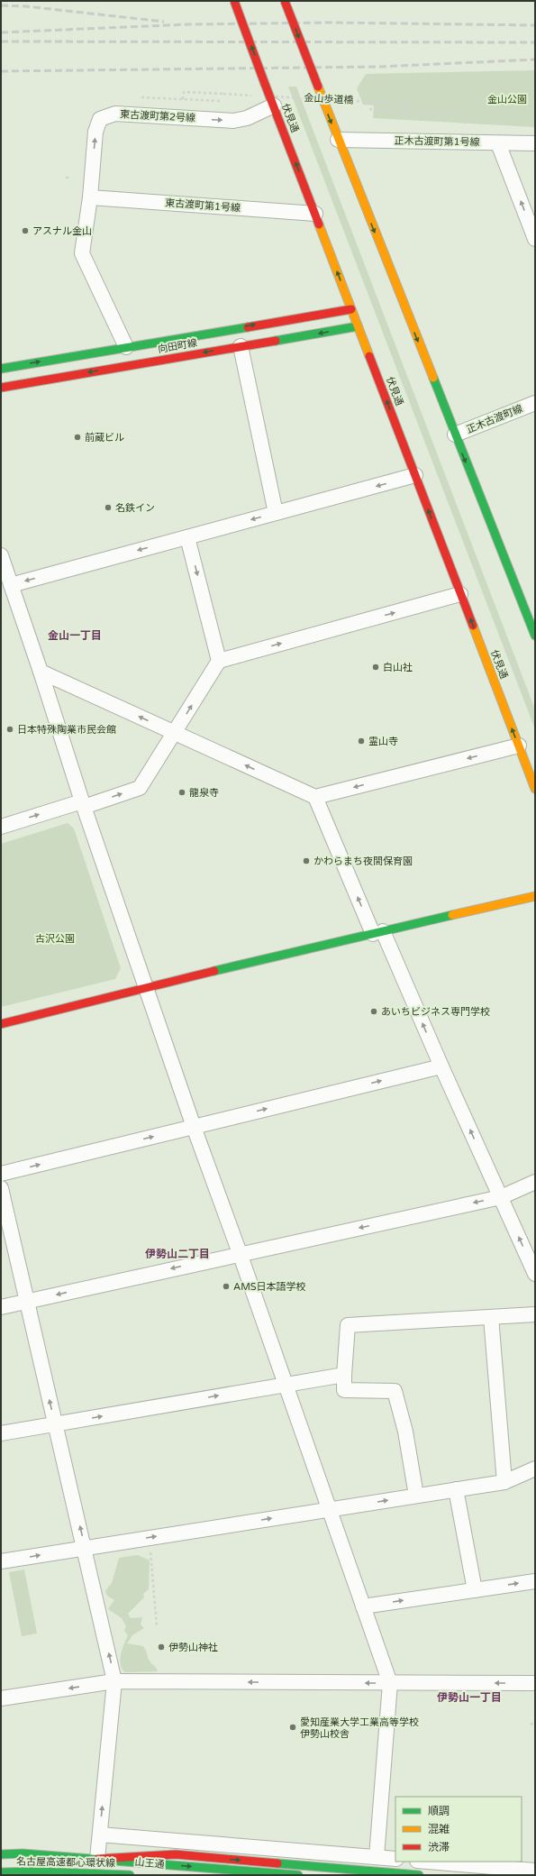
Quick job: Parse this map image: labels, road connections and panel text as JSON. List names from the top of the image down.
{
  "streets": {
    "main road": [
      "伏見通",
      "向田町線",
      "名古屋高速都心環状線",
      "山王通"
    ],
    "street": [
      "東古渡町第2号線",
      "正木古渡町第1号線",
      "東古渡町第1号線",
      "正木古渡町線"
    ],
    "path": ["金山歩道橋"]
  },
  "crossings": [
    ["金山歩道橋", "東古渡町第2号線"],
    ["金山歩道橋", "伏見通"],
    ["東古渡町第2号線", "伏見通"],
    ["東古渡町第2号線", "東古渡町第1号線"],
    ["伏見通", "東古渡町第1号線"],
    ["伏見通", "向田町線"]
  ],
  "districts": ["金山一丁目", "伊勢山二丁目", "伊勢山一丁目"],
  "parks": ["金山公園", "古沢公園"],
  "places": [
    "アスナル金山",
    "前蔵ビル",
    "名鉄イン",
    "白山社",
    "日本特殊陶業市民会館",
    "霊山寺",
    "龍泉寺",
    "かわらまち夜間保育園",
    "あいちビジネス専門学校",
    "AMS日本語学校",
    "伊勢山神社",
    "愛知産業大学工業高等学校 伊勢山校舎"
  ],
  "legend": ["順調", "混雑", "渋滞"]
}
